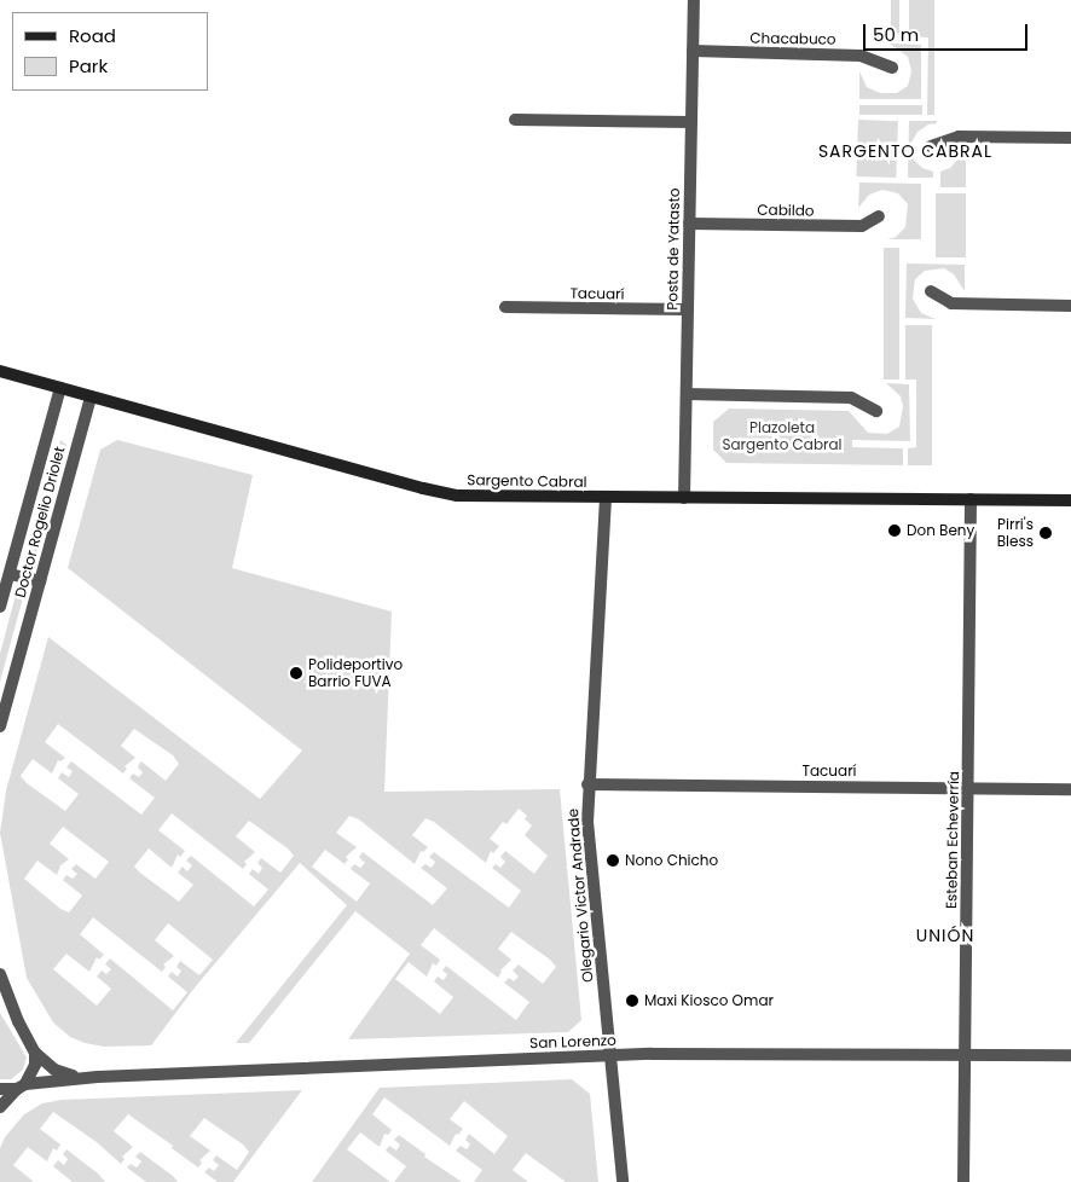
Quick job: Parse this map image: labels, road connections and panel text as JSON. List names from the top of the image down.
{
  "streets": {
    "main road": ["Sargento Cabral"],
    "street": [
      "Chacabuco",
      "Cabildo",
      "Posta de Yatasto",
      "Tacuarí",
      "Doctor Rogelio Driolet",
      "Esteban Echeverría",
      "Olegario Victor Andrade",
      "San Lorenzo"
    ]
  },
  "crossings": [
    ["Chacabuco", "Posta de Yatasto"],
    ["Cabildo", "Posta de Yatasto"],
    ["Posta de Yatasto", "Tacuarí"],
    ["Posta de Yatasto", "Sargento Cabral"],
    ["Tacuarí", "Esteban Echeverría"],
    ["Tacuarí", "Olegario Victor Andrade"],
    ["Sargento Cabral", "Doctor Rogelio Driolet"],
    ["Sargento Cabral", "Esteban Echeverría"],
    ["Sargento Cabral", "Olegario Victor Andrade"],
    ["Esteban Echeverría", "San Lorenzo"],
    ["Olegario Victor Andrade", "San Lorenzo"]
  ],
  "districts": ["SARGENTO CABRAL", "UNIÓN"],
  "parks": ["Plazoleta Sargento Cabral"],
  "places": [
    "Don Beny",
    "Pirri's Bless",
    "Polideportivo Barrio FUVA",
    "Nono Chicho",
    "Maxi Kiosco Omar"
  ],
  "legend": ["Road", "Park"],
  "scale_bar": "50 m"
}
